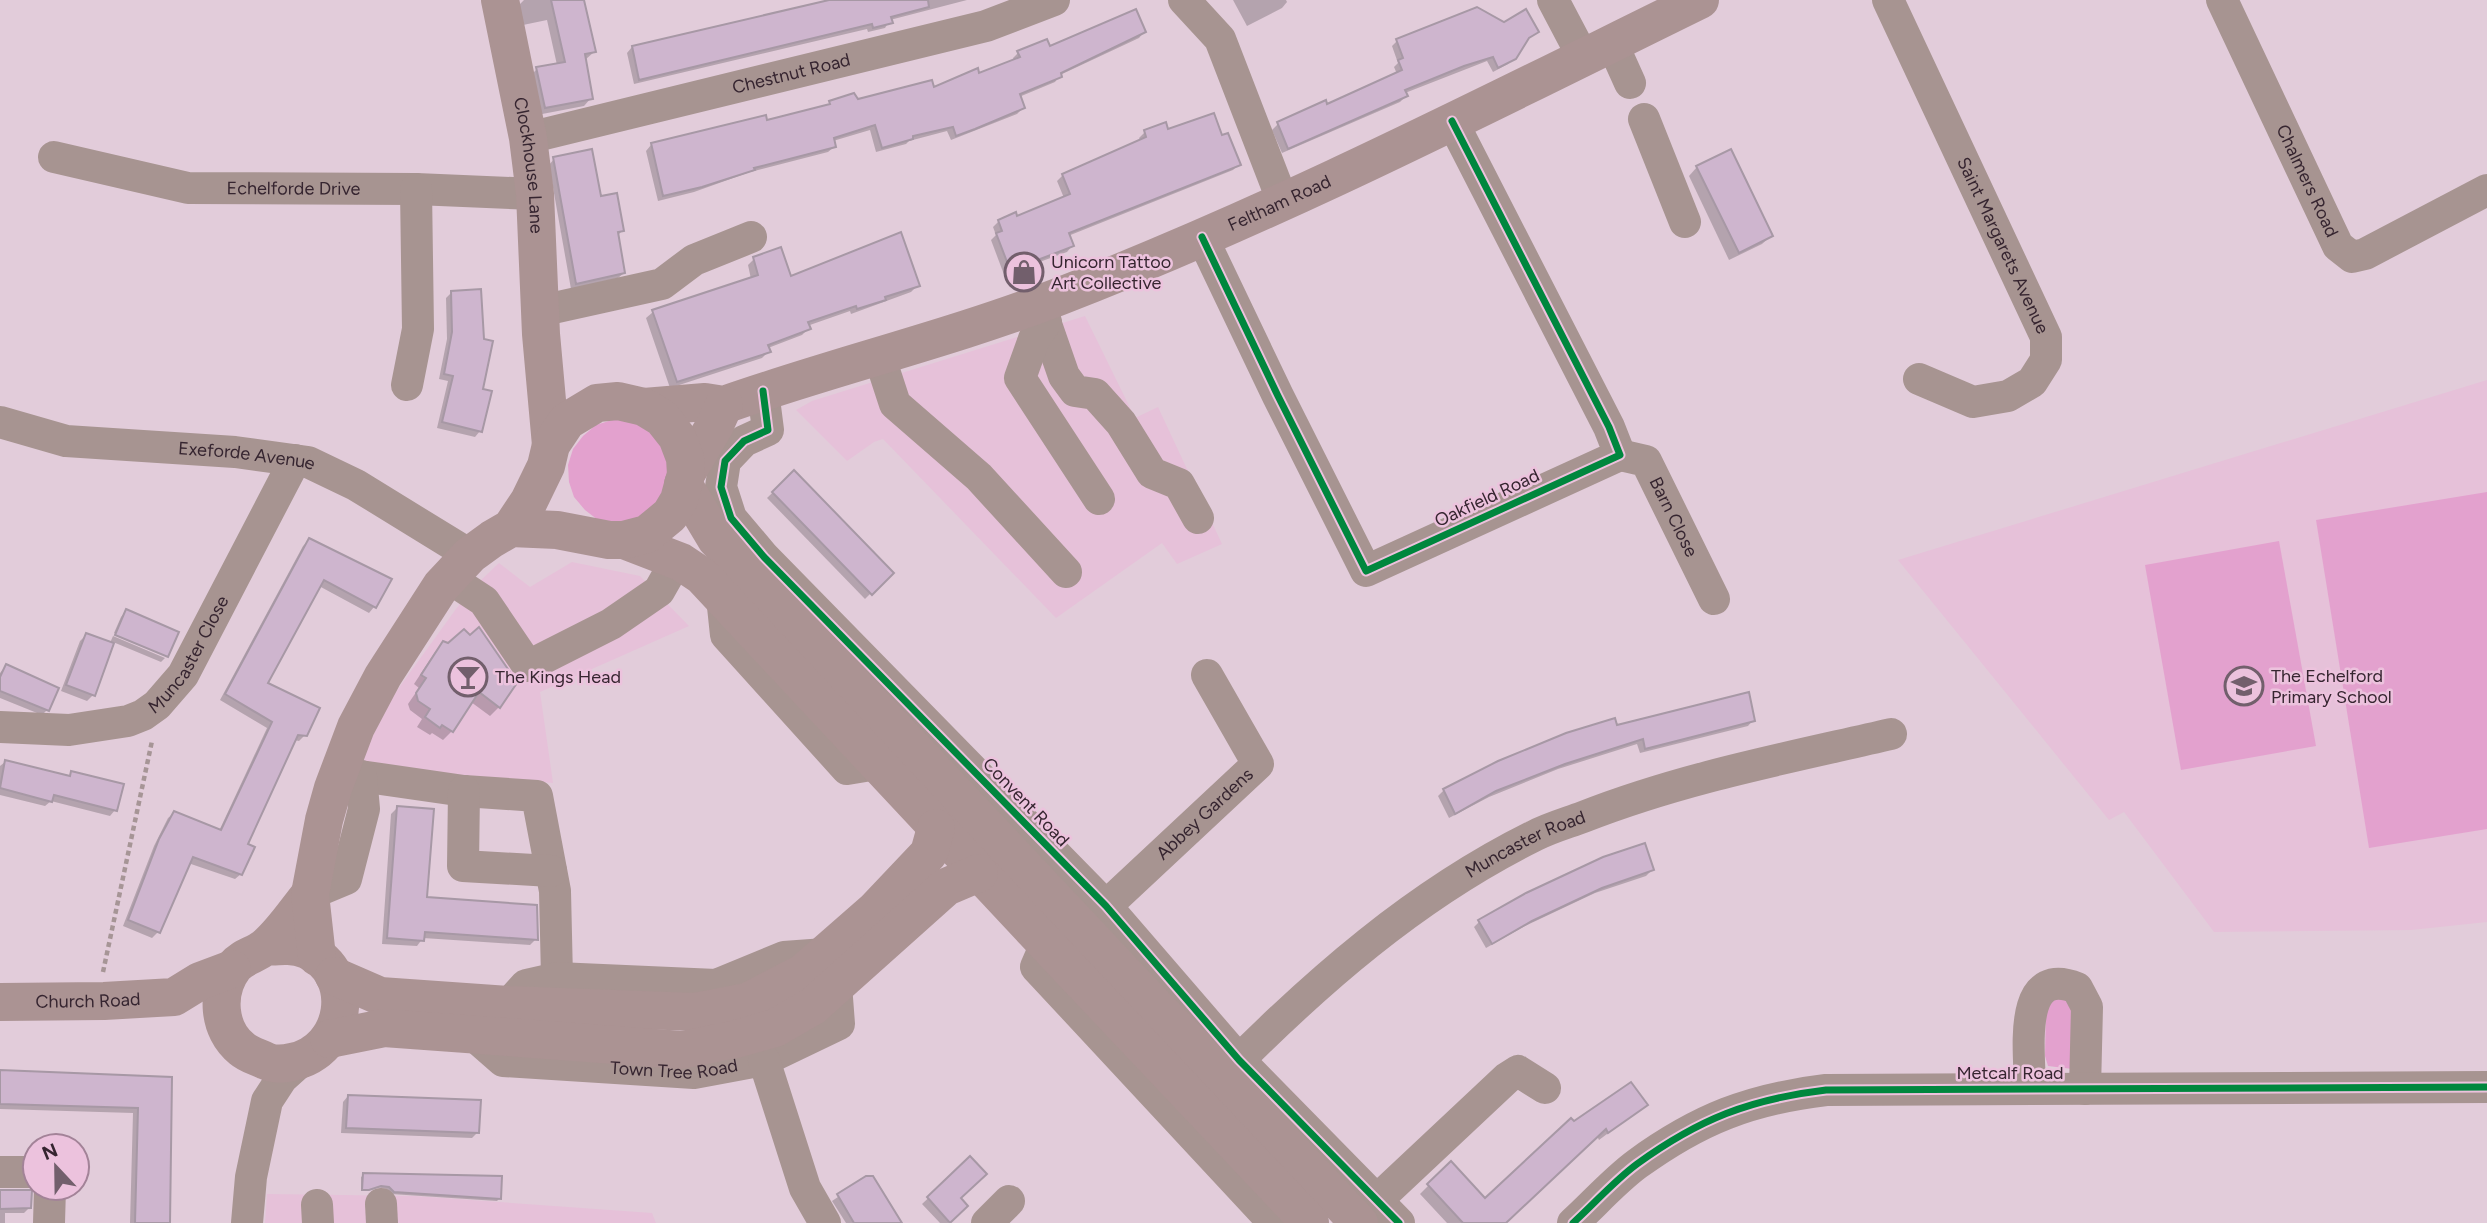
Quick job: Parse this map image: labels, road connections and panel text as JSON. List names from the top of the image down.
{
  "streets": {
    "main road": [
      "Clockhouse Lane",
      "Feltham Road",
      "Convent Road",
      "Church Road",
      "Town Tree Road"
    ],
    "street": [
      "Chestnut Road",
      "Chalmers Road",
      "Echelforde Drive",
      "Saint Margarets Avenue",
      "Exeforde Avenue",
      "Oakfield Road",
      "Barn Close",
      "Muncaster Close",
      "Abbey Gardens",
      "Muncaster Road",
      "Metcalf Road"
    ]
  },
  "crossings": [
    ["Chestnut Road", "Clockhouse Lane"],
    ["Clockhouse Lane", "Echelforde Drive"],
    ["Clockhouse Lane", "Feltham Road"],
    ["Clockhouse Lane", "Convent Road"],
    ["Feltham Road", "Oakfield Road"],
    ["Feltham Road", "Convent Road"],
    ["Exeforde Avenue", "Muncaster Close"],
    ["Exeforde Avenue", "Convent Road"],
    ["Oakfield Road", "Barn Close"],
    ["Convent Road", "Abbey Gardens"],
    ["Convent Road", "Muncaster Road"],
    ["Convent Road", "Town Tree Road"],
    ["Church Road", "Town Tree Road"]
  ],
  "places": {
    "shop": ["Unicorn Tattoo Art Collective"],
    "bar": ["The Kings Head"],
    "school or university": ["The Echelford Primary School"]
  },
  "north": "top"
}
